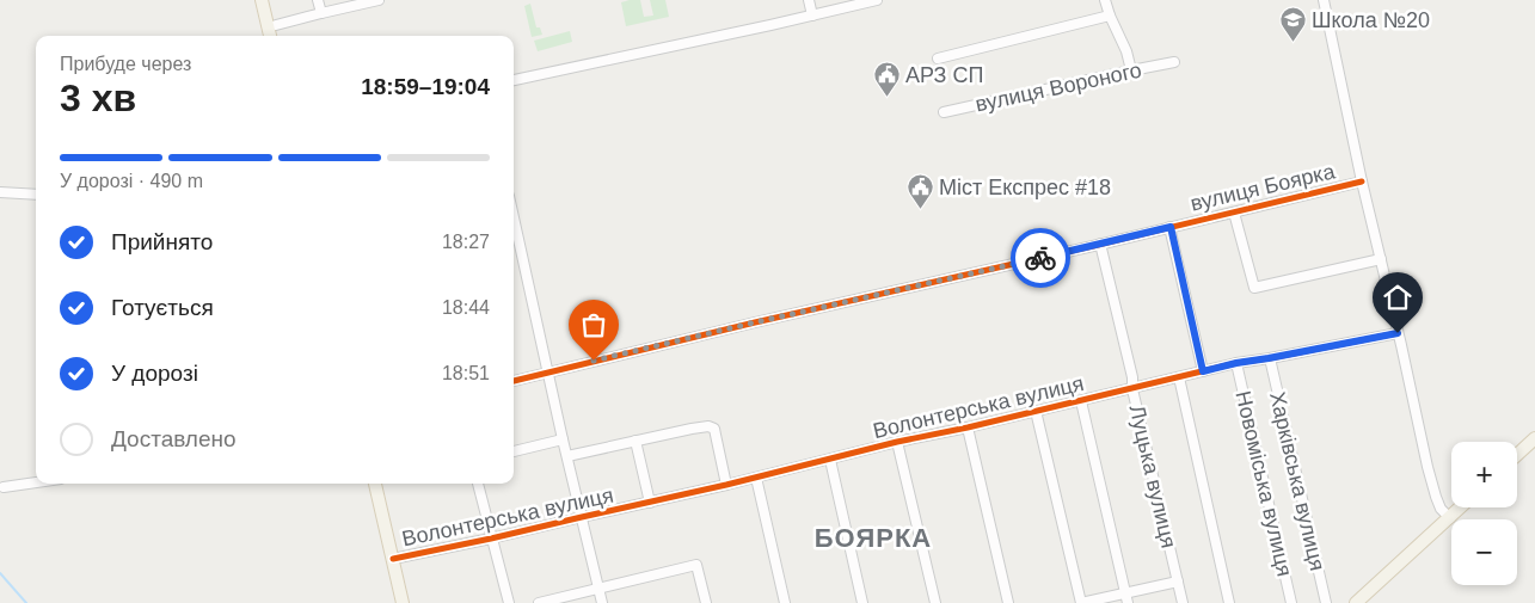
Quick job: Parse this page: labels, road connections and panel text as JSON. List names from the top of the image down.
{
  "streets": {
    "street": [
      "вулиця Вороного",
      "вулиця Боярка",
      "Волонтерська вулиця",
      "Луцька вулиця",
      "Харківська вулиця",
      "Новоміська вулиця"
    ]
  },
  "crossings": [
    ["вулиця Боярка", "Луцька вулиця"],
    ["Волонтерська вулиця", "Луцька вулиця"],
    ["Волонтерська вулиця", "Харківська вулиця"],
    ["Волонтерська вулиця", "Новоміська вулиця"]
  ],
  "districts": ["БОЯРКА"],
  "places": {
    "school or university": ["Школа №20"],
    "public building": ["АРЗ СП", "Міст Експрес #18"]
  },
  "page": {
    "heading": ["3 хв", "Прибуде через", "18:59–19:04"],
    "bar": "У дорозі · 490 m",
    "list": [
      ["Прийнято", "18:27"],
      ["Готується", "18:44"],
      ["У дорозі", "18:51"],
      "Доставлено"
    ],
    "map_buttons": ["+", "−"]
  }
}
